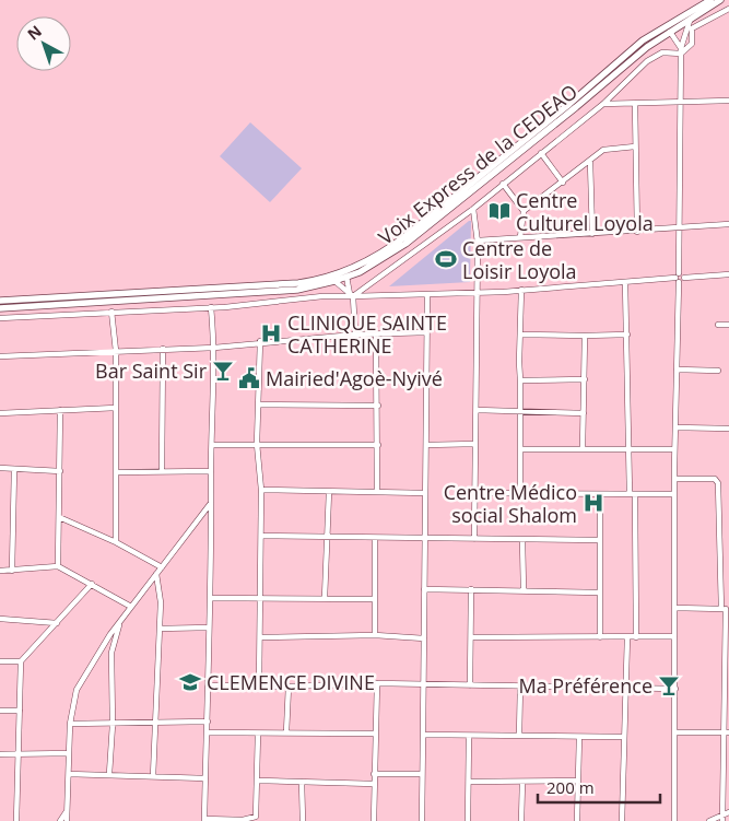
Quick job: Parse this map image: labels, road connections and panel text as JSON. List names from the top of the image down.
{
  "streets": {
    "main road": ["Voix Express de la CEDEAO"]
  },
  "places": {
    "library": ["Centre Culturel Loyola"],
    "sports": ["Centre de Loisir Loyola"],
    "hospital": ["CLINIQUE SAINTE CATHERINE", "Centre Médico social Shalom"],
    "bar": ["Bar Saint Sir", "Ma Préférence"],
    "public building": ["Mairied'Agoè-Nyivé"],
    "school or university": ["CLEMENCE DIVINE"]
  },
  "scale_bar": "200 m",
  "north": "top left"
}
